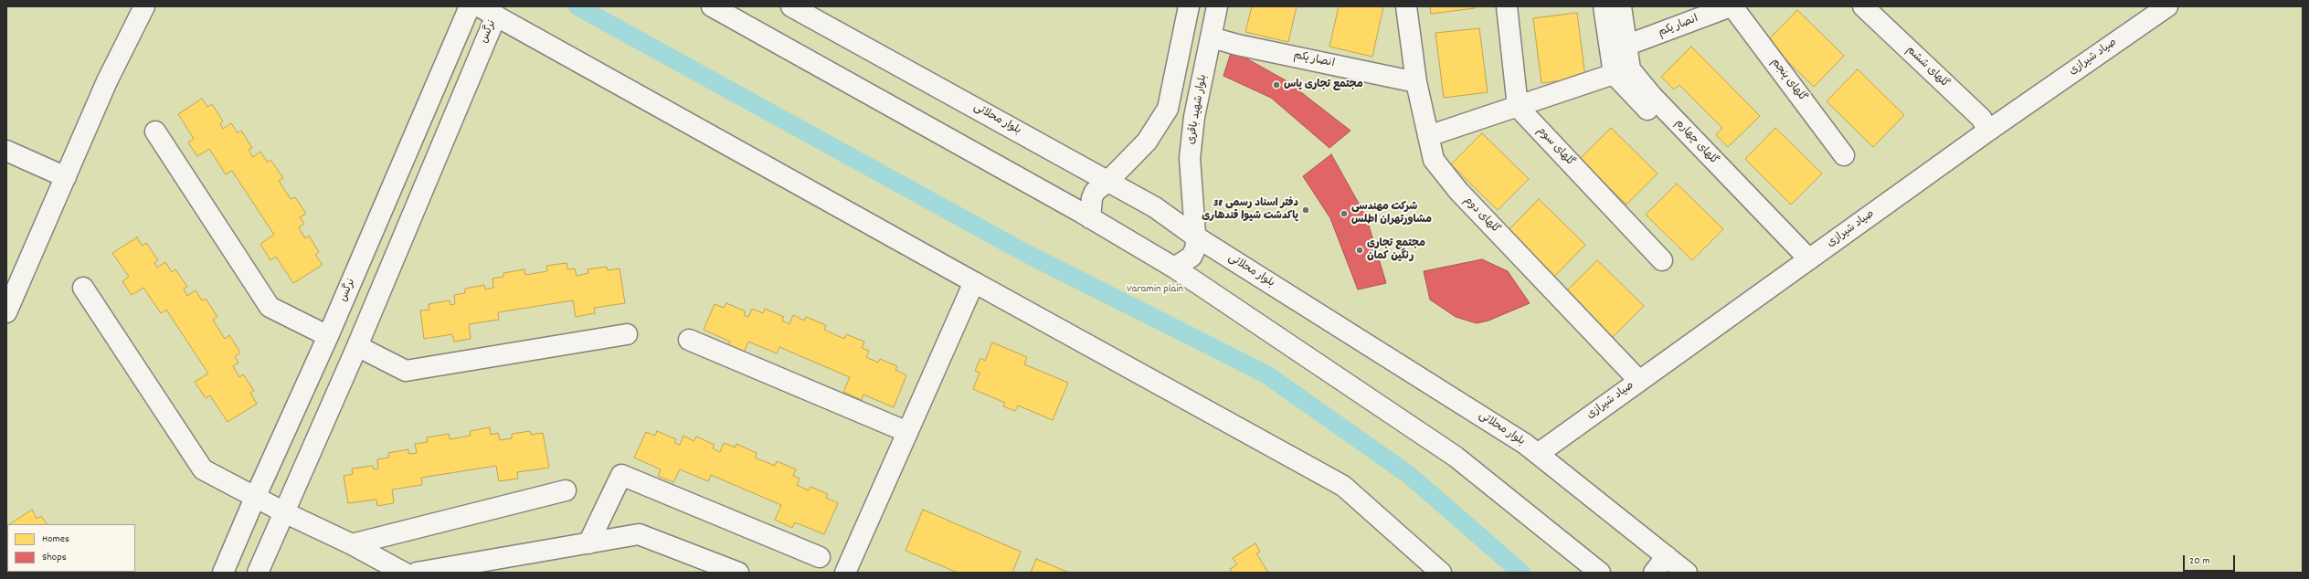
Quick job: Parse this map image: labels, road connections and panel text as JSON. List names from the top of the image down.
{
  "streets": {
    "street": [
      "انصار یکم",
      "نرگس",
      "صیاد شیرازی",
      "گلهای ششم",
      "گلهای پنجم",
      "بلوار شهید باقری",
      "بلوار محلاتی",
      "گلهای چهارم",
      "گلهای سوم",
      "گلهای دوم"
    ]
  },
  "crossings": [
    ["انصار یکم", "گلهای پنجم"],
    ["انصار یکم", "بلوار شهید باقری"],
    ["انصار یکم", "گلهای چهارم"],
    ["انصار یکم", "گلهای دوم"],
    ["صیاد شیرازی", "گلهای ششم"],
    ["صیاد شیرازی", "بلوار محلاتی"],
    ["صیاد شیرازی", "گلهای چهارم"],
    ["صیاد شیرازی", "گلهای دوم"],
    ["بلوار شهید باقری", "بلوار محلاتی"]
  ],
  "parks": ["Varamin plain"],
  "places": [
    "مجتمع تجاری یاس",
    "دفتر اسناد رسمی 38 پاکدشت شیوا قندهاری",
    "شرکت مهندسی مشاورتهران اطلس",
    "مجتمع تجاری رنگین کمان"
  ],
  "legend": ["Homes", "Shops"],
  "scale_bar": "20 m"
}
